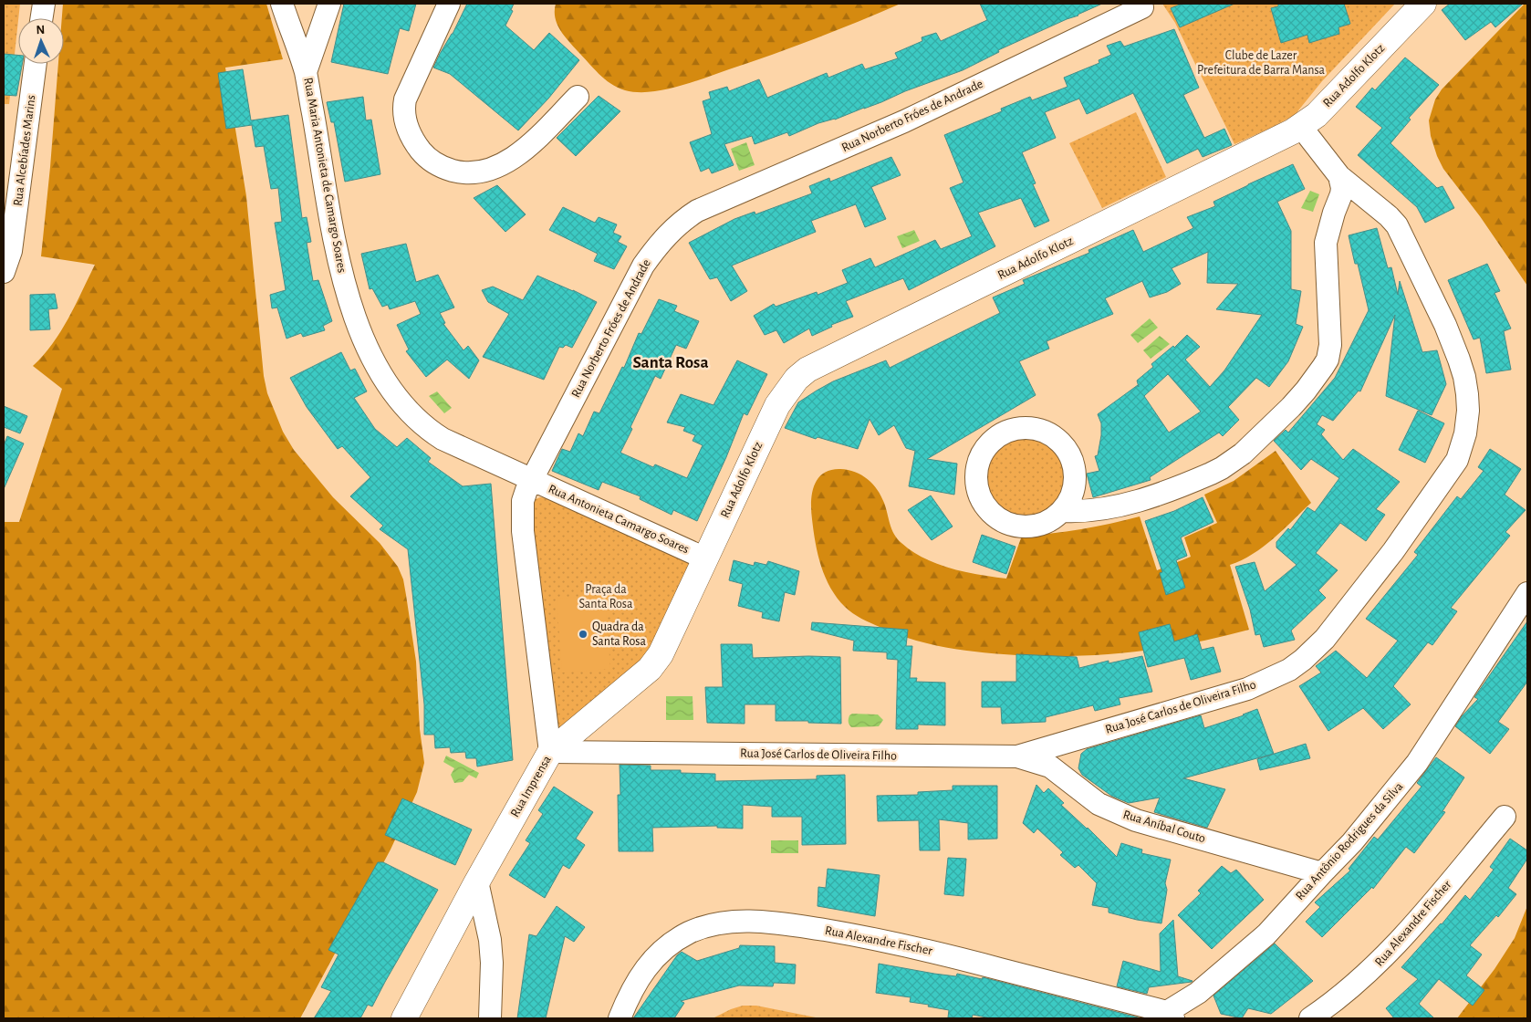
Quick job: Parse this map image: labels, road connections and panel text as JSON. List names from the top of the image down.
{
  "streets": {
    "street": [
      "Rua Adolfo Klotz",
      "Rua Norberto Fróes de Andrade",
      "Rua Alcebíades Marins",
      "Rua Maria Antonieta de Camargo Soares",
      "Rua Antonieta Camargo Soares",
      "Rua José Carlos de Oliveira Filho",
      "Rua Imprensa",
      "Rua Aníbal Couto",
      "Rua Antônio Rodrigues da Silva",
      "Rua Alexandre Fischer"
    ]
  },
  "crossings": [
    ["Rua Adolfo Klotz", "Rua Antonieta Camargo Soares"],
    ["Rua Adolfo Klotz", "Rua José Carlos de Oliveira Filho"],
    ["Rua Adolfo Klotz", "Rua Imprensa"],
    ["Rua Norberto Fróes de Andrade", "Rua Maria Antonieta de Camargo Soares"],
    ["Rua Norberto Fróes de Andrade", "Rua Antonieta Camargo Soares"],
    ["Rua Norberto Fróes de Andrade", "Rua José Carlos de Oliveira Filho"],
    ["Rua Norberto Fróes de Andrade", "Rua Imprensa"],
    ["Rua Maria Antonieta de Camargo Soares", "Rua Antonieta Camargo Soares"],
    ["Rua Antonieta Camargo Soares", "Rua Imprensa"],
    ["Rua José Carlos de Oliveira Filho", "Rua Imprensa"],
    ["Rua José Carlos de Oliveira Filho", "Rua Aníbal Couto"],
    ["Rua Aníbal Couto", "Rua Antônio Rodrigues da Silva"],
    ["Rua Antônio Rodrigues da Silva", "Rua Alexandre Fischer"]
  ],
  "districts": ["Santa Rosa"],
  "parks": ["Clube de Lazer Prefeitura de Barra Mansa", "Praça da Santa Rosa"],
  "places": ["Quadra da Santa Rosa"],
  "north": "top"
}
